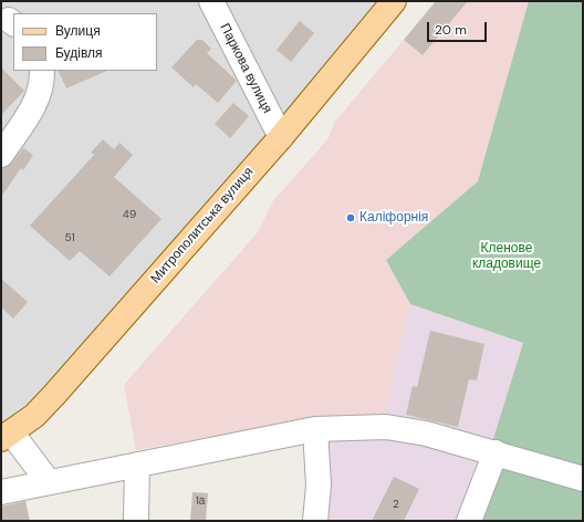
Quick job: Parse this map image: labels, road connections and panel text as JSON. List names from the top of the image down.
{
  "streets": {
    "main road": ["Митрополитська вулиця"],
    "street": ["Паркова вулиця"]
  },
  "crossings": [
    ["Паркова вулиця", "Митрополитська вулиця"]
  ],
  "parks": ["Кленове кладовище"],
  "places": ["Каліфорнія"],
  "house_numbers": [
    "49",
    "51",
    "1а",
    "2"
  ],
  "legend": ["Вулиця", "Будівля"],
  "scale_bar": "20 m"
}
